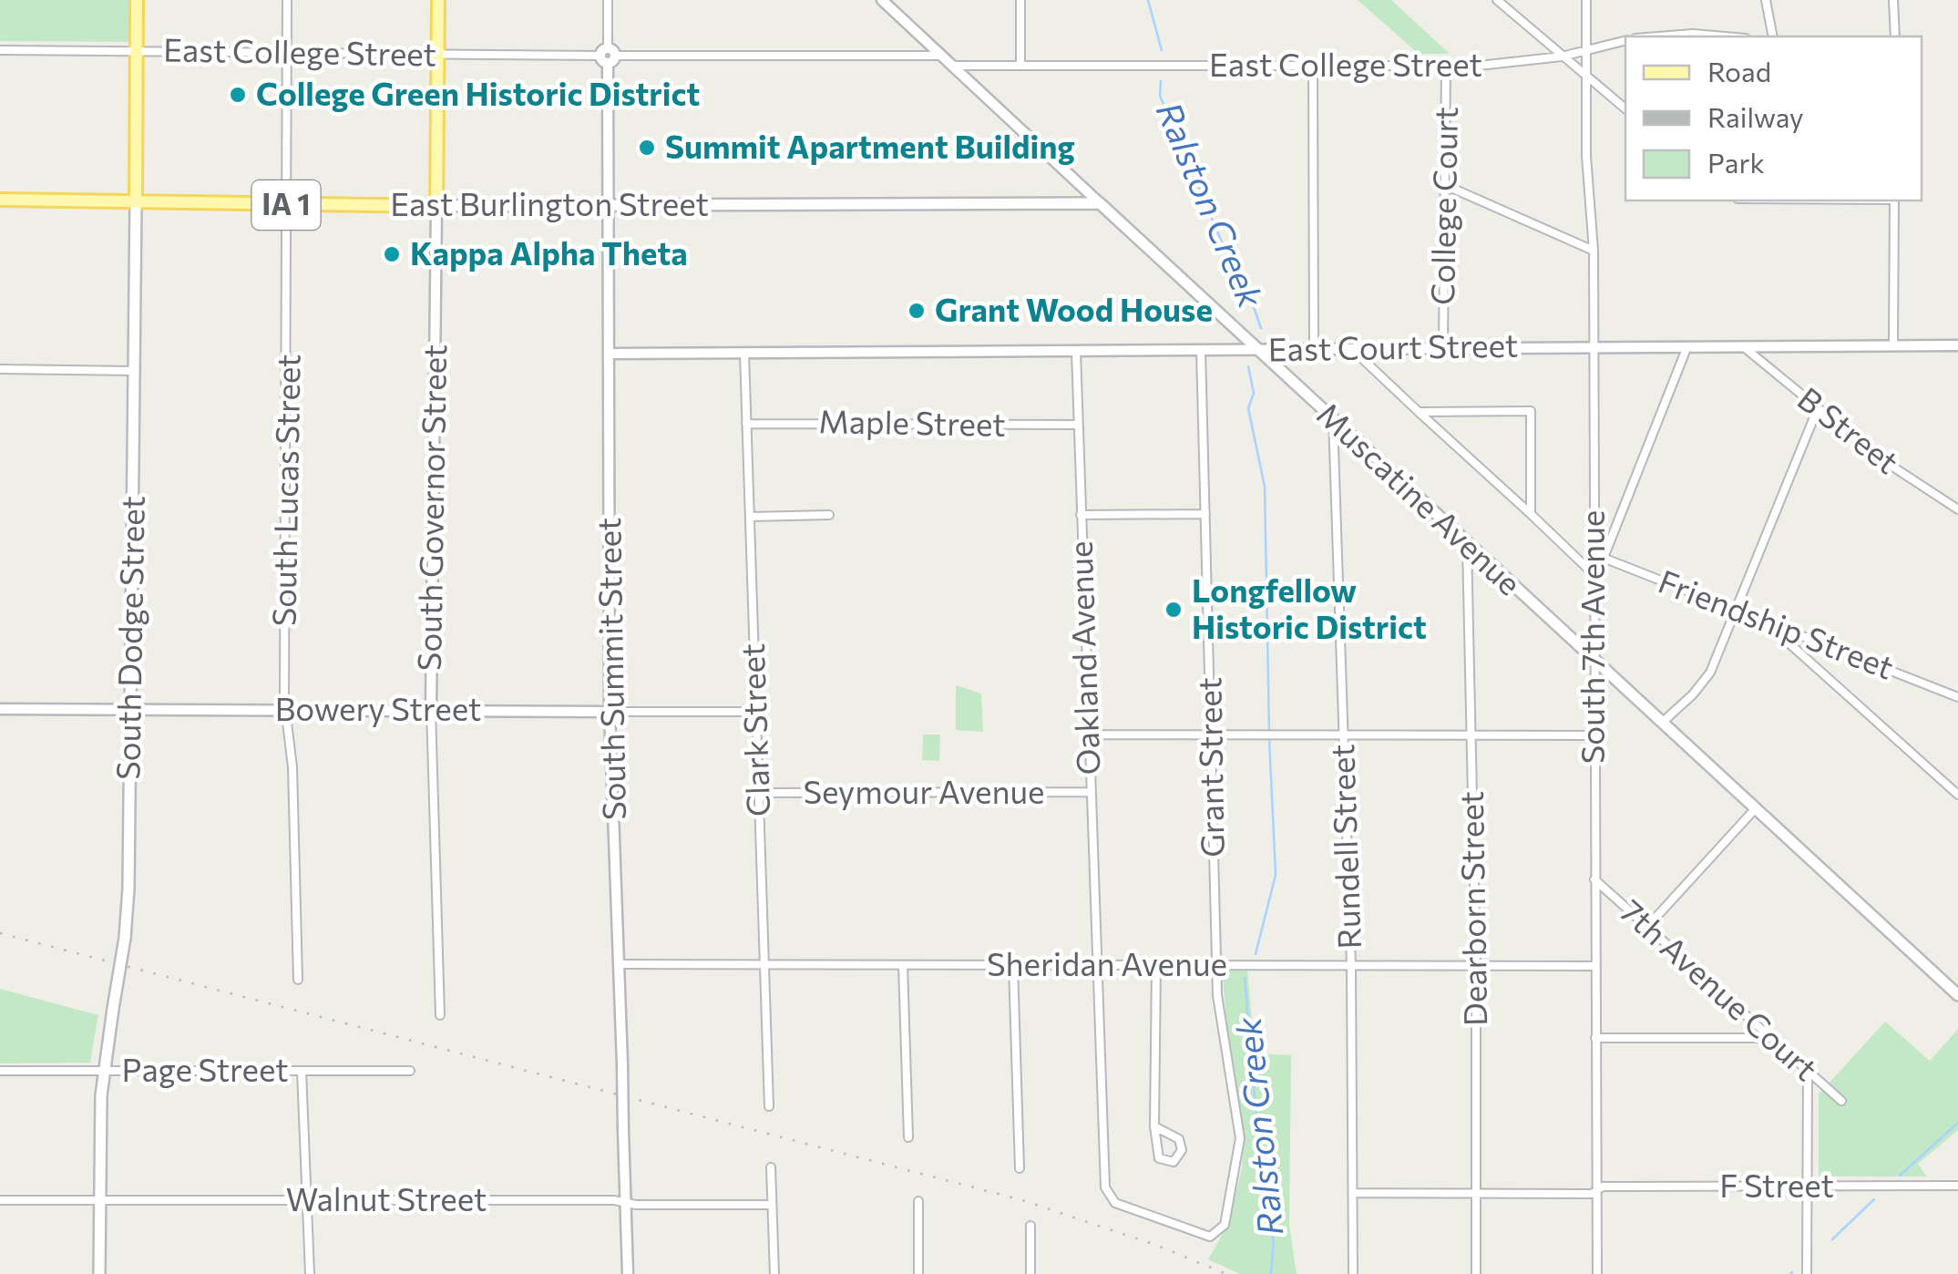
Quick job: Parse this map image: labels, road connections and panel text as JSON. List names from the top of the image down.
{
  "streets": {
    "main road": [
      "IA 1",
      "East Burlington Street",
      "Muscatine Avenue",
      "South Governor Street",
      "South Dodge Street"
    ],
    "street": [
      "East College Street",
      "College Court",
      "East Court Street",
      "Maple Street",
      "B Street",
      "South Lucas Street",
      "Friendship Street",
      "South 7th Avenue",
      "Oakland Avenue",
      "South Summit Street",
      "Bowery Street",
      "Clark Street",
      "Grant Street",
      "Seymour Avenue",
      "Rundell Street",
      "Dearborn Street",
      "Sheridan Avenue",
      "7th Avenue Court",
      "Page Street",
      "F Street",
      "Walnut Street"
    ]
  },
  "crossings": [
    ["East College Street", "College Court"],
    ["East College Street", "South Lucas Street"],
    ["East College Street", "Muscatine Avenue"],
    ["East College Street", "South Governor Street"],
    ["East College Street", "South 7th Avenue"],
    ["East College Street", "South Dodge Street"],
    ["East College Street", "South Summit Street"],
    ["East Burlington Street", "South Lucas Street"],
    ["East Burlington Street", "Muscatine Avenue"],
    ["East Burlington Street", "South Governor Street"],
    ["East Burlington Street", "South Dodge Street"],
    ["East Burlington Street", "South Summit Street"],
    ["College Court", "East Court Street"],
    ["East Court Street", "B Street"],
    ["East Court Street", "Muscatine Avenue"],
    ["East Court Street", "South 7th Avenue"],
    ["East Court Street", "Oakland Avenue"],
    ["East Court Street", "South Summit Street"],
    ["East Court Street", "Clark Street"],
    ["East Court Street", "Grant Street"],
    ["Maple Street", "Oakland Avenue"],
    ["Maple Street", "Clark Street"],
    ["South Lucas Street", "Bowery Street"],
    ["Muscatine Avenue", "South 7th Avenue"],
    ["Muscatine Avenue", "Rundell Street"],
    ["Muscatine Avenue", "Dearborn Street"],
    ["South Governor Street", "Bowery Street"],
    ["Friendship Street", "South 7th Avenue"],
    ["South 7th Avenue", "Sheridan Avenue"],
    ["South 7th Avenue", "7th Avenue Court"],
    ["South 7th Avenue", "F Street"],
    ["South Dodge Street", "Bowery Street"],
    ["South Dodge Street", "Page Street"],
    ["South Dodge Street", "Walnut Street"],
    ["Oakland Avenue", "Grant Street"],
    ["Oakland Avenue", "Seymour Avenue"],
    ["Oakland Avenue", "Sheridan Avenue"],
    ["South Summit Street", "Bowery Street"],
    ["South Summit Street", "Sheridan Avenue"],
    ["South Summit Street", "Walnut Street"],
    ["Bowery Street", "Clark Street"],
    ["Clark Street", "Seymour Avenue"],
    ["Clark Street", "Sheridan Avenue"],
    ["Grant Street", "Sheridan Avenue"],
    ["Rundell Street", "Sheridan Avenue"],
    ["Rundell Street", "F Street"],
    ["Dearborn Street", "Sheridan Avenue"],
    ["Dearborn Street", "F Street"]
  ],
  "water": ["Ralston Creek"],
  "places": [
    "College Green Historic District",
    "Summit Apartment Building",
    "Kappa Alpha Theta",
    "Grant Wood House",
    "Longfellow Historic District"
  ],
  "legend": ["Road", "Railway", "Park"]
}
